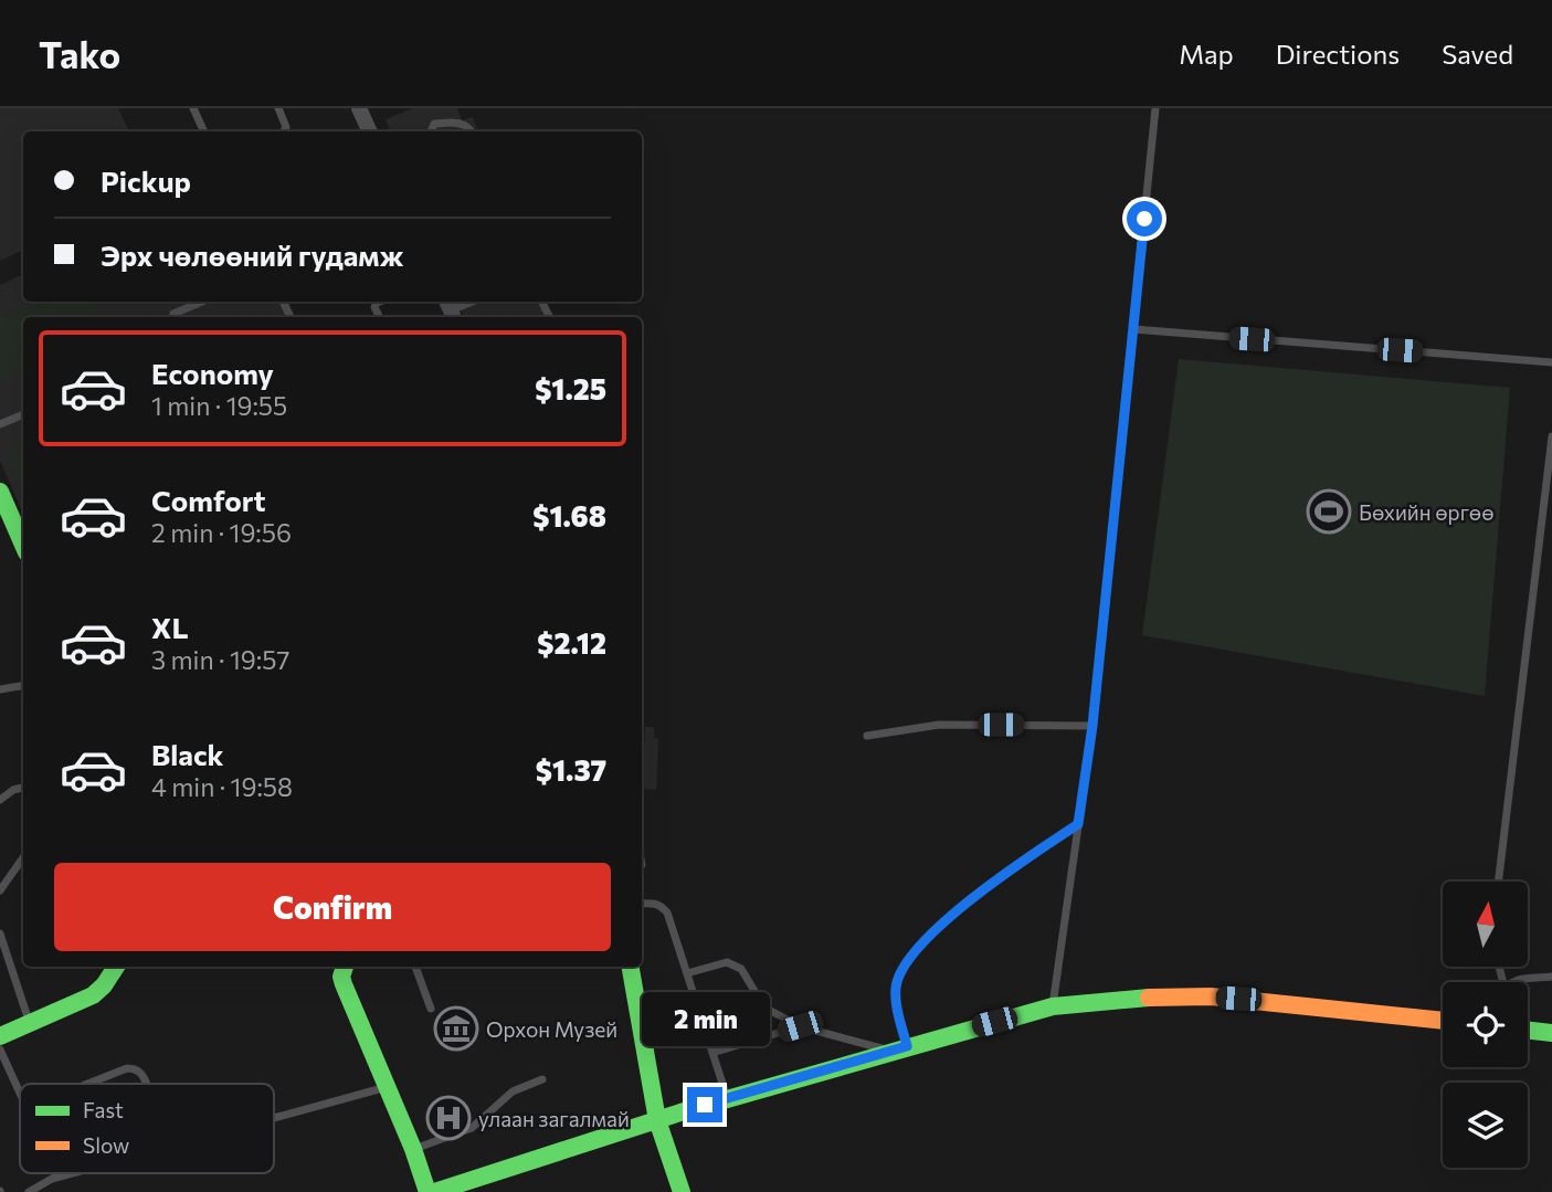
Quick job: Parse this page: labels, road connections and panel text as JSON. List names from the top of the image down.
{
  "places": {
    "sports": ["Бөхийн өргөө"],
    "museum": ["Орхон Myзей"],
    "hospital": ["улаан загалмай"]
  },
  "legend": ["Fast", "Slow"],
  "north": "top",
  "page": {
    "header": "Tako",
    "nav": ["Map", "Directions", "Saved"],
    "banner": ["Pickup", "Эрх чөлөөний гудамж"],
    "list": [
      {
        "name": "Economy",
        "note": "1 min · 19:55",
        "value": "$1.25"
      },
      {
        "name": "Comfort",
        "note": "2 min · 19:56",
        "value": "$1.68"
      },
      {
        "name": "XL",
        "note": "3 min · 19:57",
        "value": "$2.12"
      },
      {
        "name": "Black",
        "note": "4 min · 19:58",
        "value": "$1.37"
      }
    ],
    "buttons": "Confirm",
    "bubble": "2 min"
  }
}
